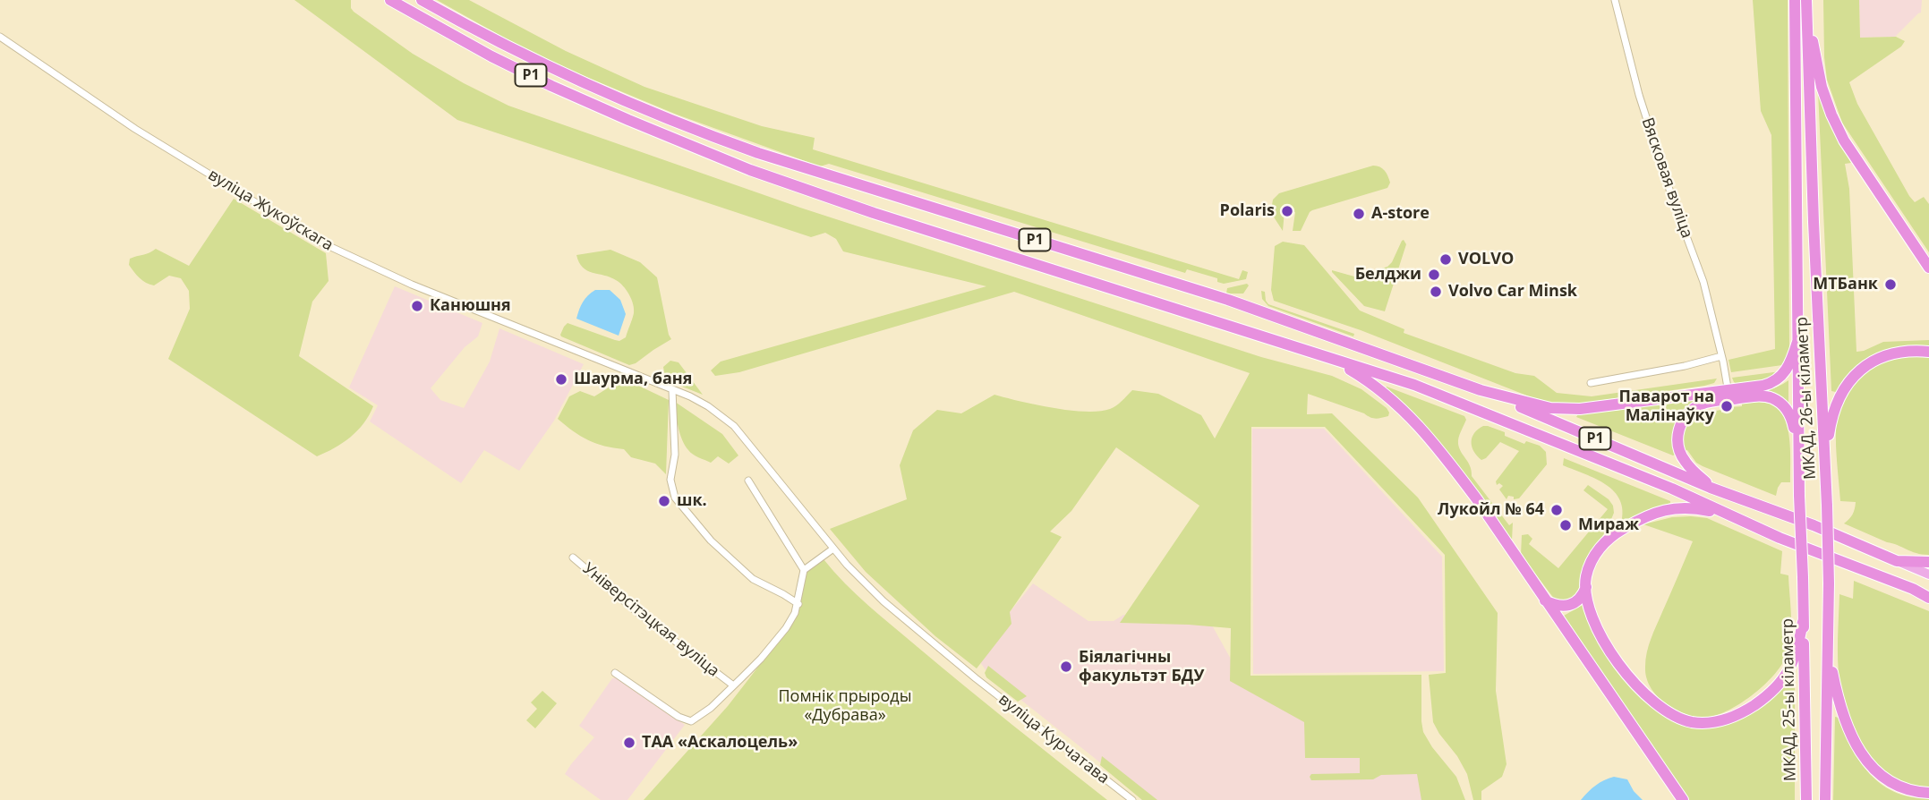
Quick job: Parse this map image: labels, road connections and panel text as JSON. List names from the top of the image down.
{
  "streets": {
    "highway": ["Р1", "МКАД, 26-ы кіламетр", "МКАД, 25-ы кіламетр"],
    "street": [
      "Вясковая вуліца",
      "вуліца Жукоўскага",
      "Універсітэцкая вуліца",
      "вуліца Курчатава"
    ]
  },
  "crossings": [
    ["вуліца Жукоўскага", "вуліца Курчатава"],
    ["МКАД, 26-ы кіламетр", "МКАД, 25-ы кіламетр"]
  ],
  "parks": ["Помнік прыроды «Дубрава»"],
  "places": [
    "Polaris",
    "А-store",
    "VOLVO",
    "Белджи",
    "МТБанк",
    "Volvo Car Minsk",
    "Канюшня",
    "Шаурма, баня",
    "Паварот на Малінаўку",
    "шк.",
    "Лукойл № 64",
    "Мираж",
    "Біялагічны факультэт БДУ",
    "ТАА «Аскалоцель»"
  ]
}
